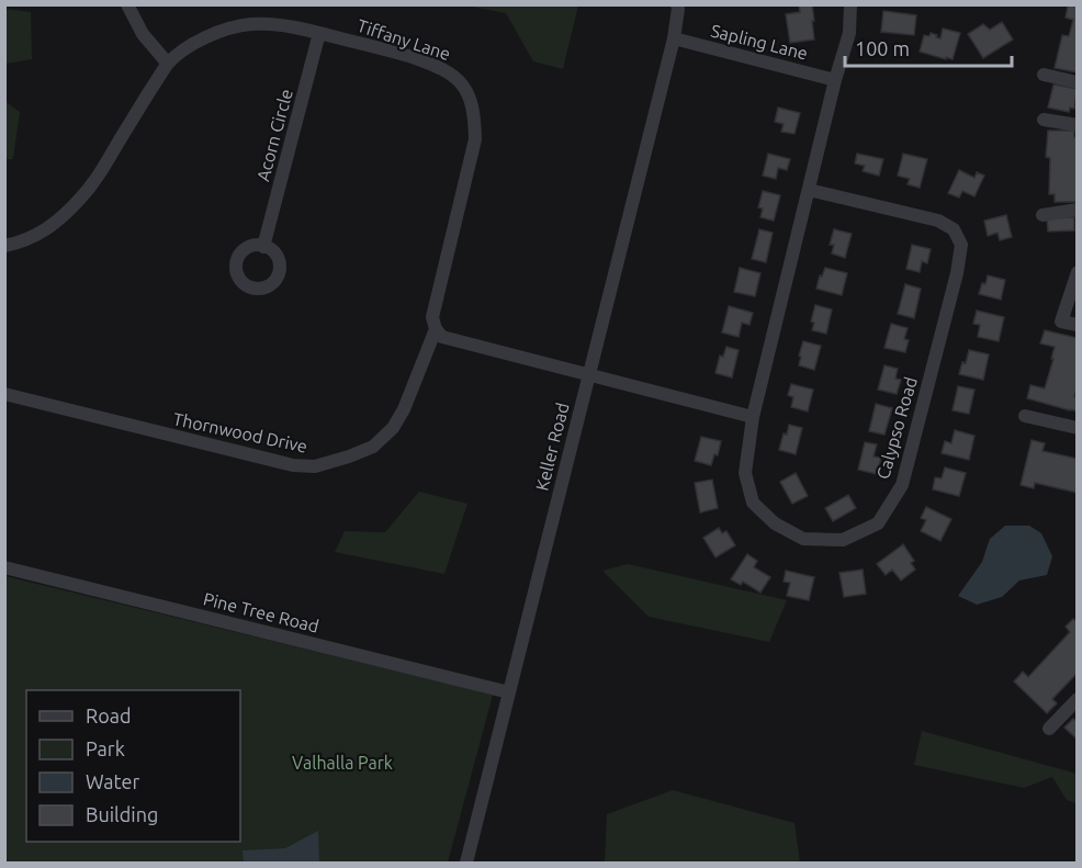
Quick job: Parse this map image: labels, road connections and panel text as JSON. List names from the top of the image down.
{
  "streets": {
    "street": [
      "Tiffany Lane",
      "Sapling Lane",
      "Acorn Circle",
      "Calypso Road",
      "Thornwood Drive",
      "Keller Road",
      "Pine Tree Road"
    ]
  },
  "crossings": [
    ["Tiffany Lane", "Acorn Circle"],
    ["Tiffany Lane", "Thornwood Drive"],
    ["Sapling Lane", "Calypso Road"],
    ["Sapling Lane", "Keller Road"],
    ["Keller Road", "Pine Tree Road"]
  ],
  "parks": ["Valhalla Park"],
  "legend": [
    "Road",
    "Park",
    "Water",
    "Building"
  ],
  "scale_bar": "100 m"
}
